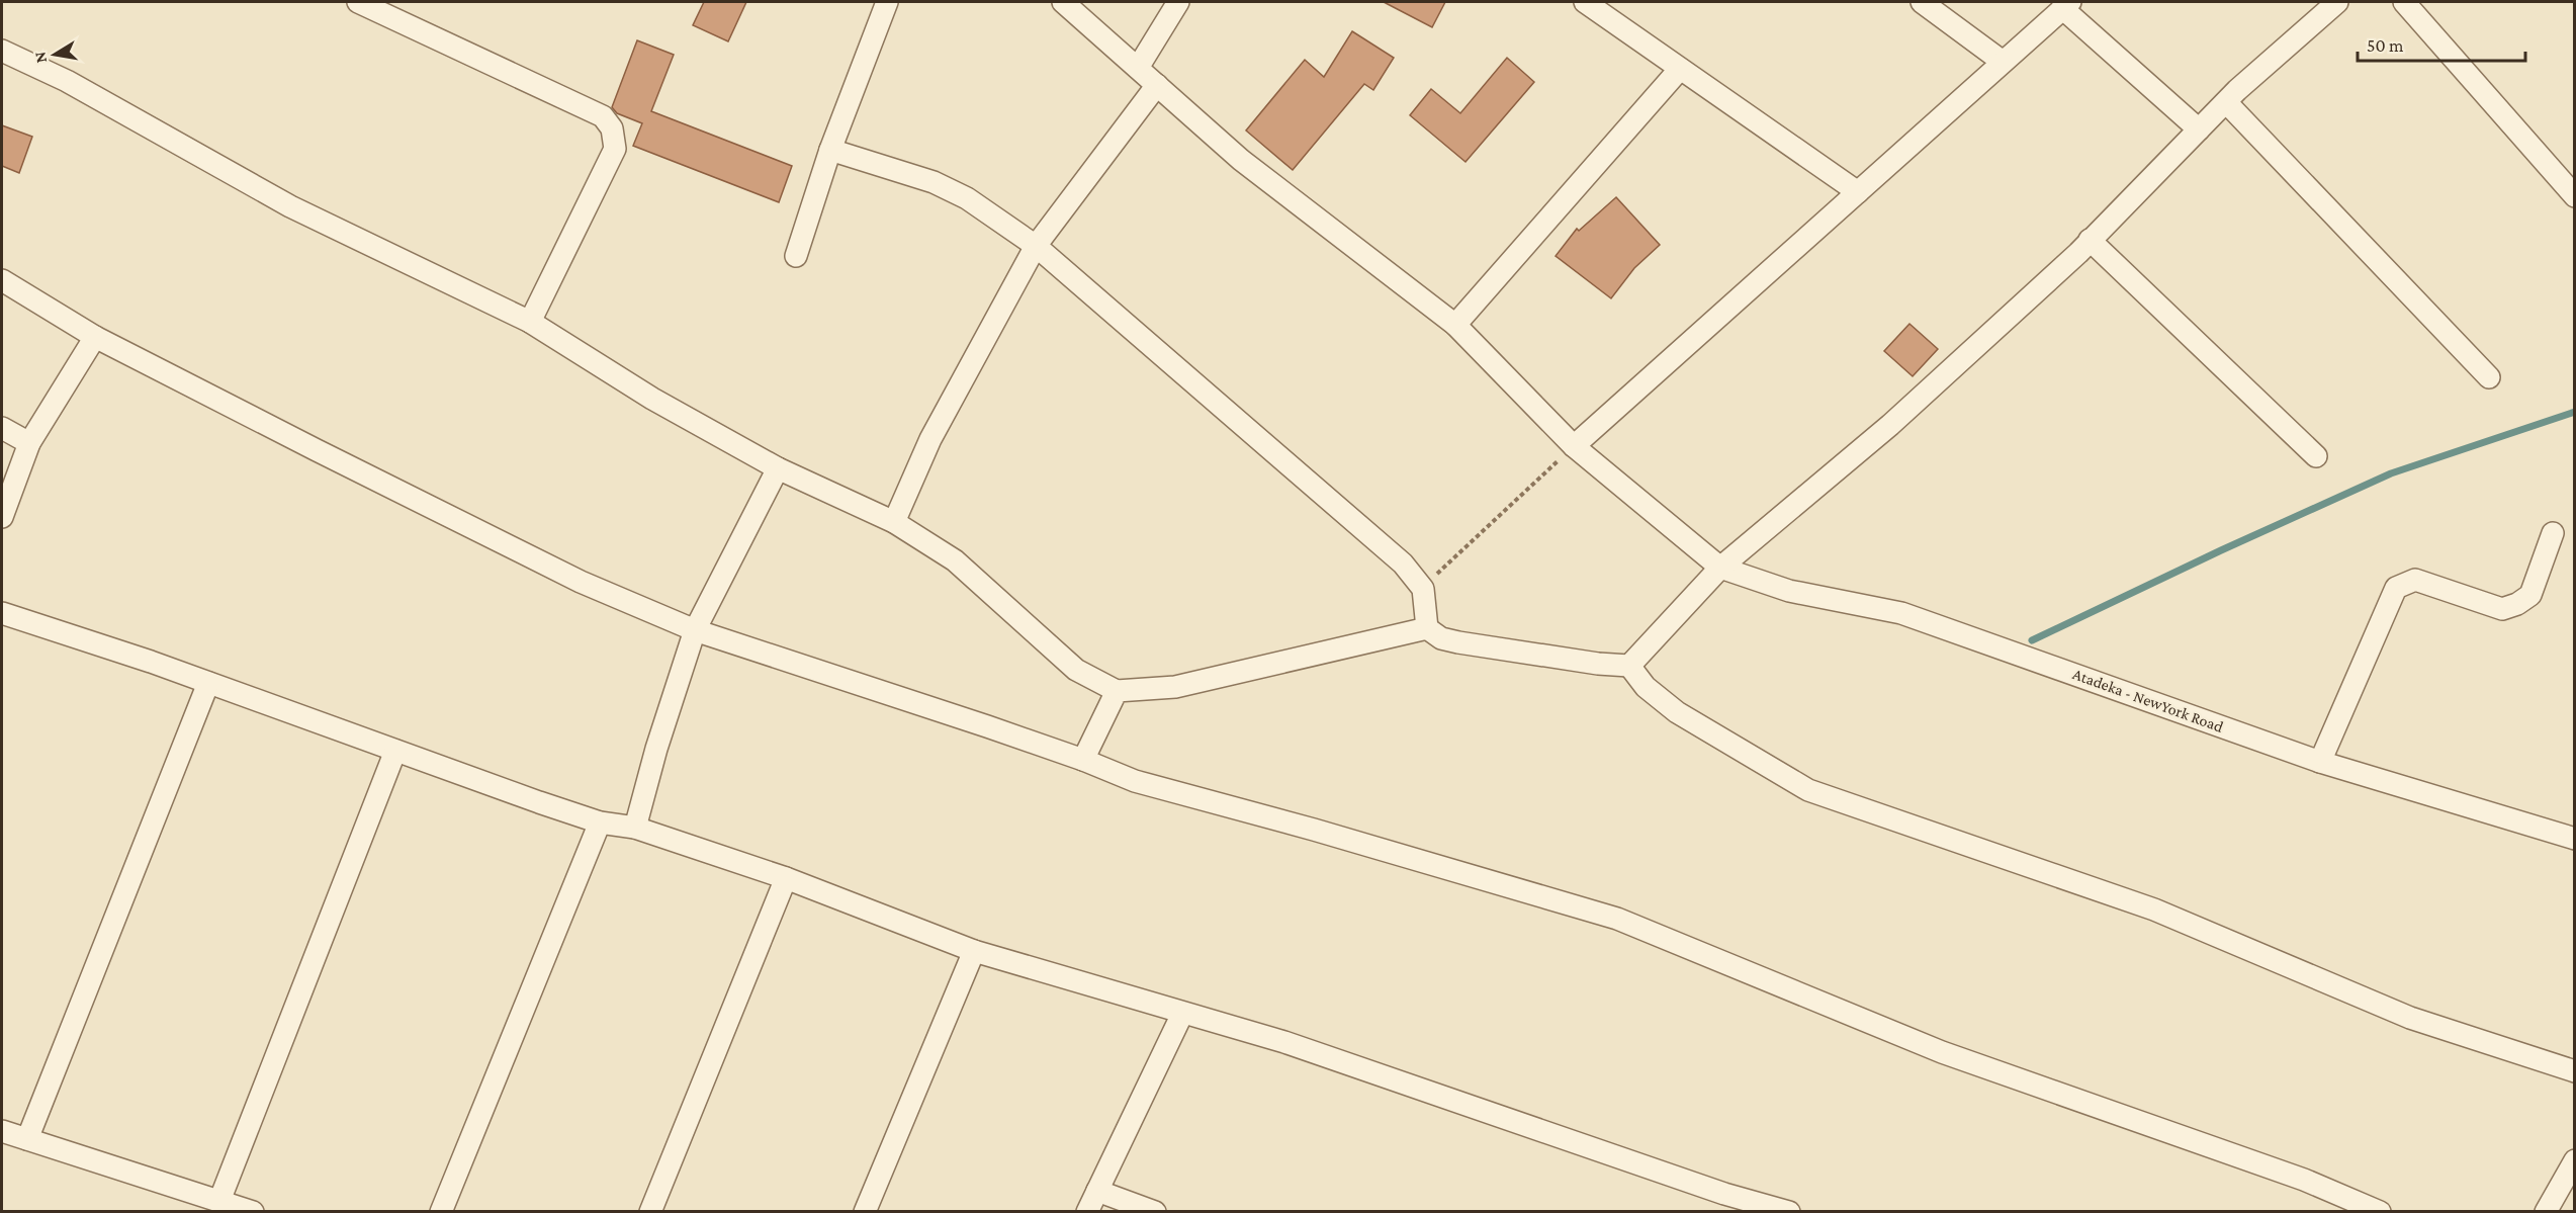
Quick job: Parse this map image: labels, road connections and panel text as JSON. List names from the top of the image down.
{
  "streets": {
    "street": ["Atadeka - NewYork Road"]
  },
  "scale_bar": "50 m",
  "north": "left"
}
